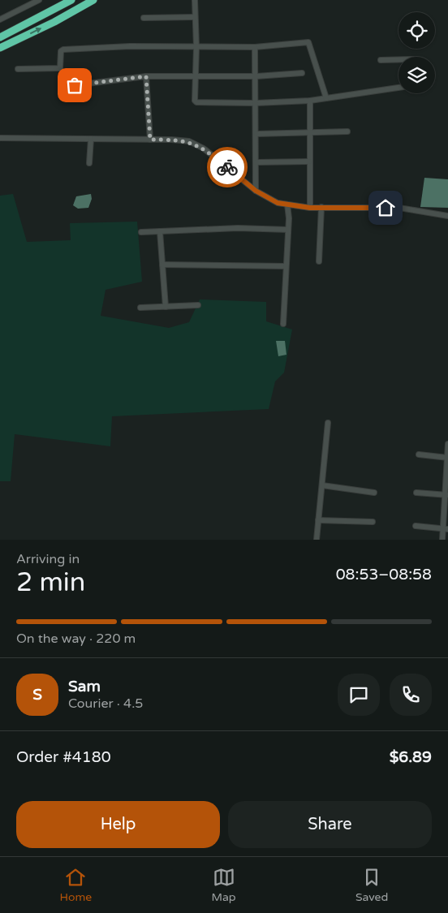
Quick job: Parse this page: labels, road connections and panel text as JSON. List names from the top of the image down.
{
  "page": {
    "heading": ["2 min", "Arriving in", "08:53–08:58"],
    "panel": [
      "Sam",
      "Courier · 4.5",
      "Order #4180",
      "$6.89"
    ],
    "bar": "On the way · 220 m",
    "round": "S",
    "buttons": ["Help", "Share"],
    "tabs": ["Home", "Map", "Saved"]
  }
}
